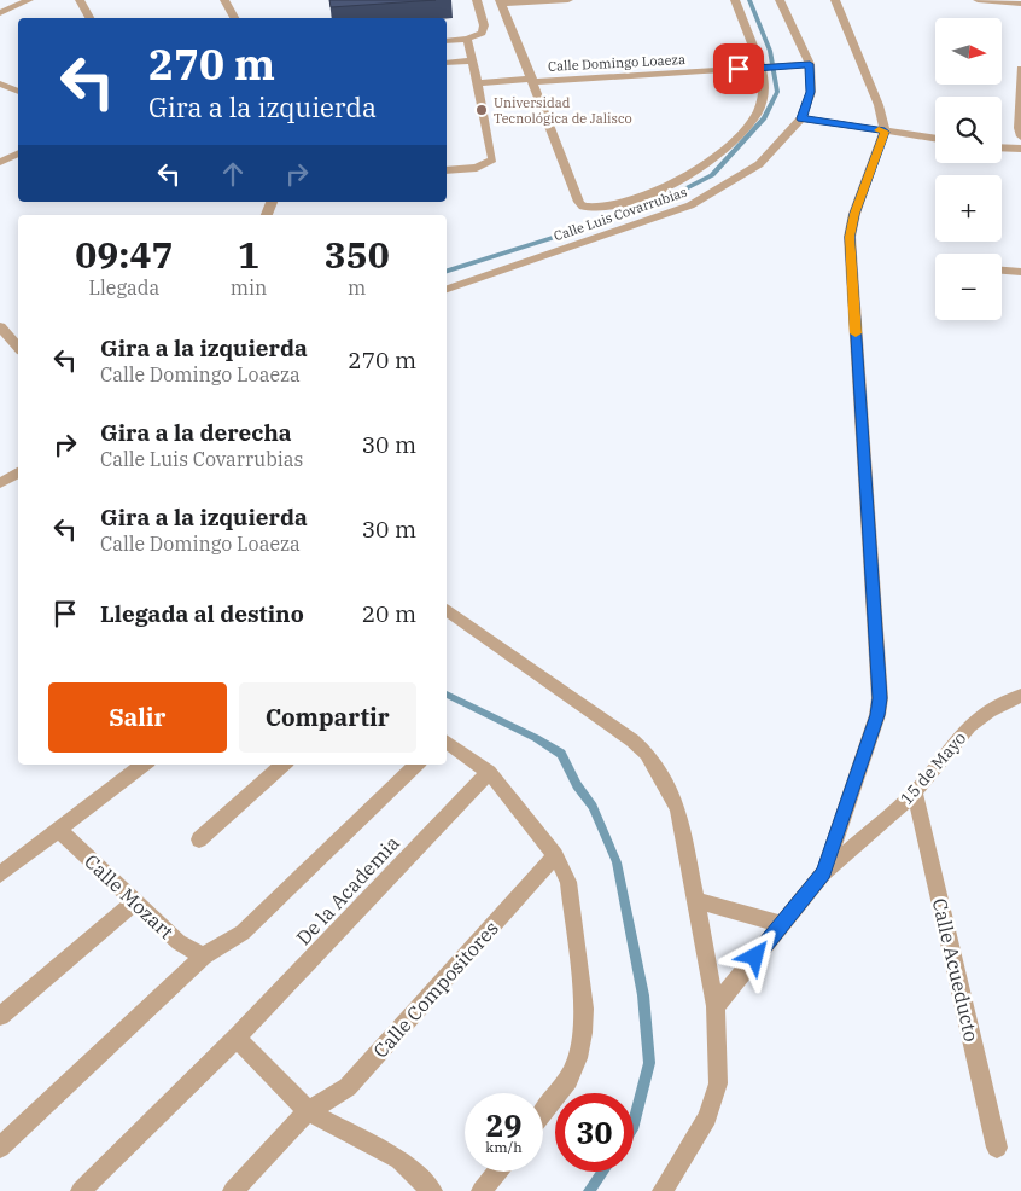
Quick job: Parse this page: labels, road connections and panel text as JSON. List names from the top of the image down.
{
  "streets": {
    "street": [
      "Calle Domingo Loaeza",
      "Calle Luis Covarrubias",
      "15 de Mayo",
      "De la Academia",
      "Calle Mozart",
      "Calle Acueducto",
      "Calle Compositores"
    ]
  },
  "crossings": [
    ["Calle Domingo Loaeza", "Calle Luis Covarrubias"],
    ["15 de Mayo", "Calle Acueducto"]
  ],
  "places": ["Universidad Tecnológica de Jalisco"],
  "north": "right",
  "page": {
    "map_buttons": ["+", "−"],
    "turn": ["270 m", "Gira a la izquierda"],
    "eta": [
      "09:47",
      "Llegada",
      "1",
      "min",
      "350",
      "m"
    ],
    "list": [
      {
        "name": "Gira a la izquierda",
        "note": "Calle Domingo Loaeza",
        "value": "270 m"
      },
      {
        "name": "Gira a la derecha",
        "note": "Calle Luis Covarrubias",
        "value": "30 m"
      },
      {
        "name": "Gira a la izquierda",
        "note": "Calle Domingo Loaeza",
        "value": "30 m"
      },
      {
        "name": "Llegada al destino",
        "value": "20 m"
      }
    ],
    "buttons": ["Salir", "Compartir"],
    "speed": "29 km/h",
    "limit": "30"
  }
}
